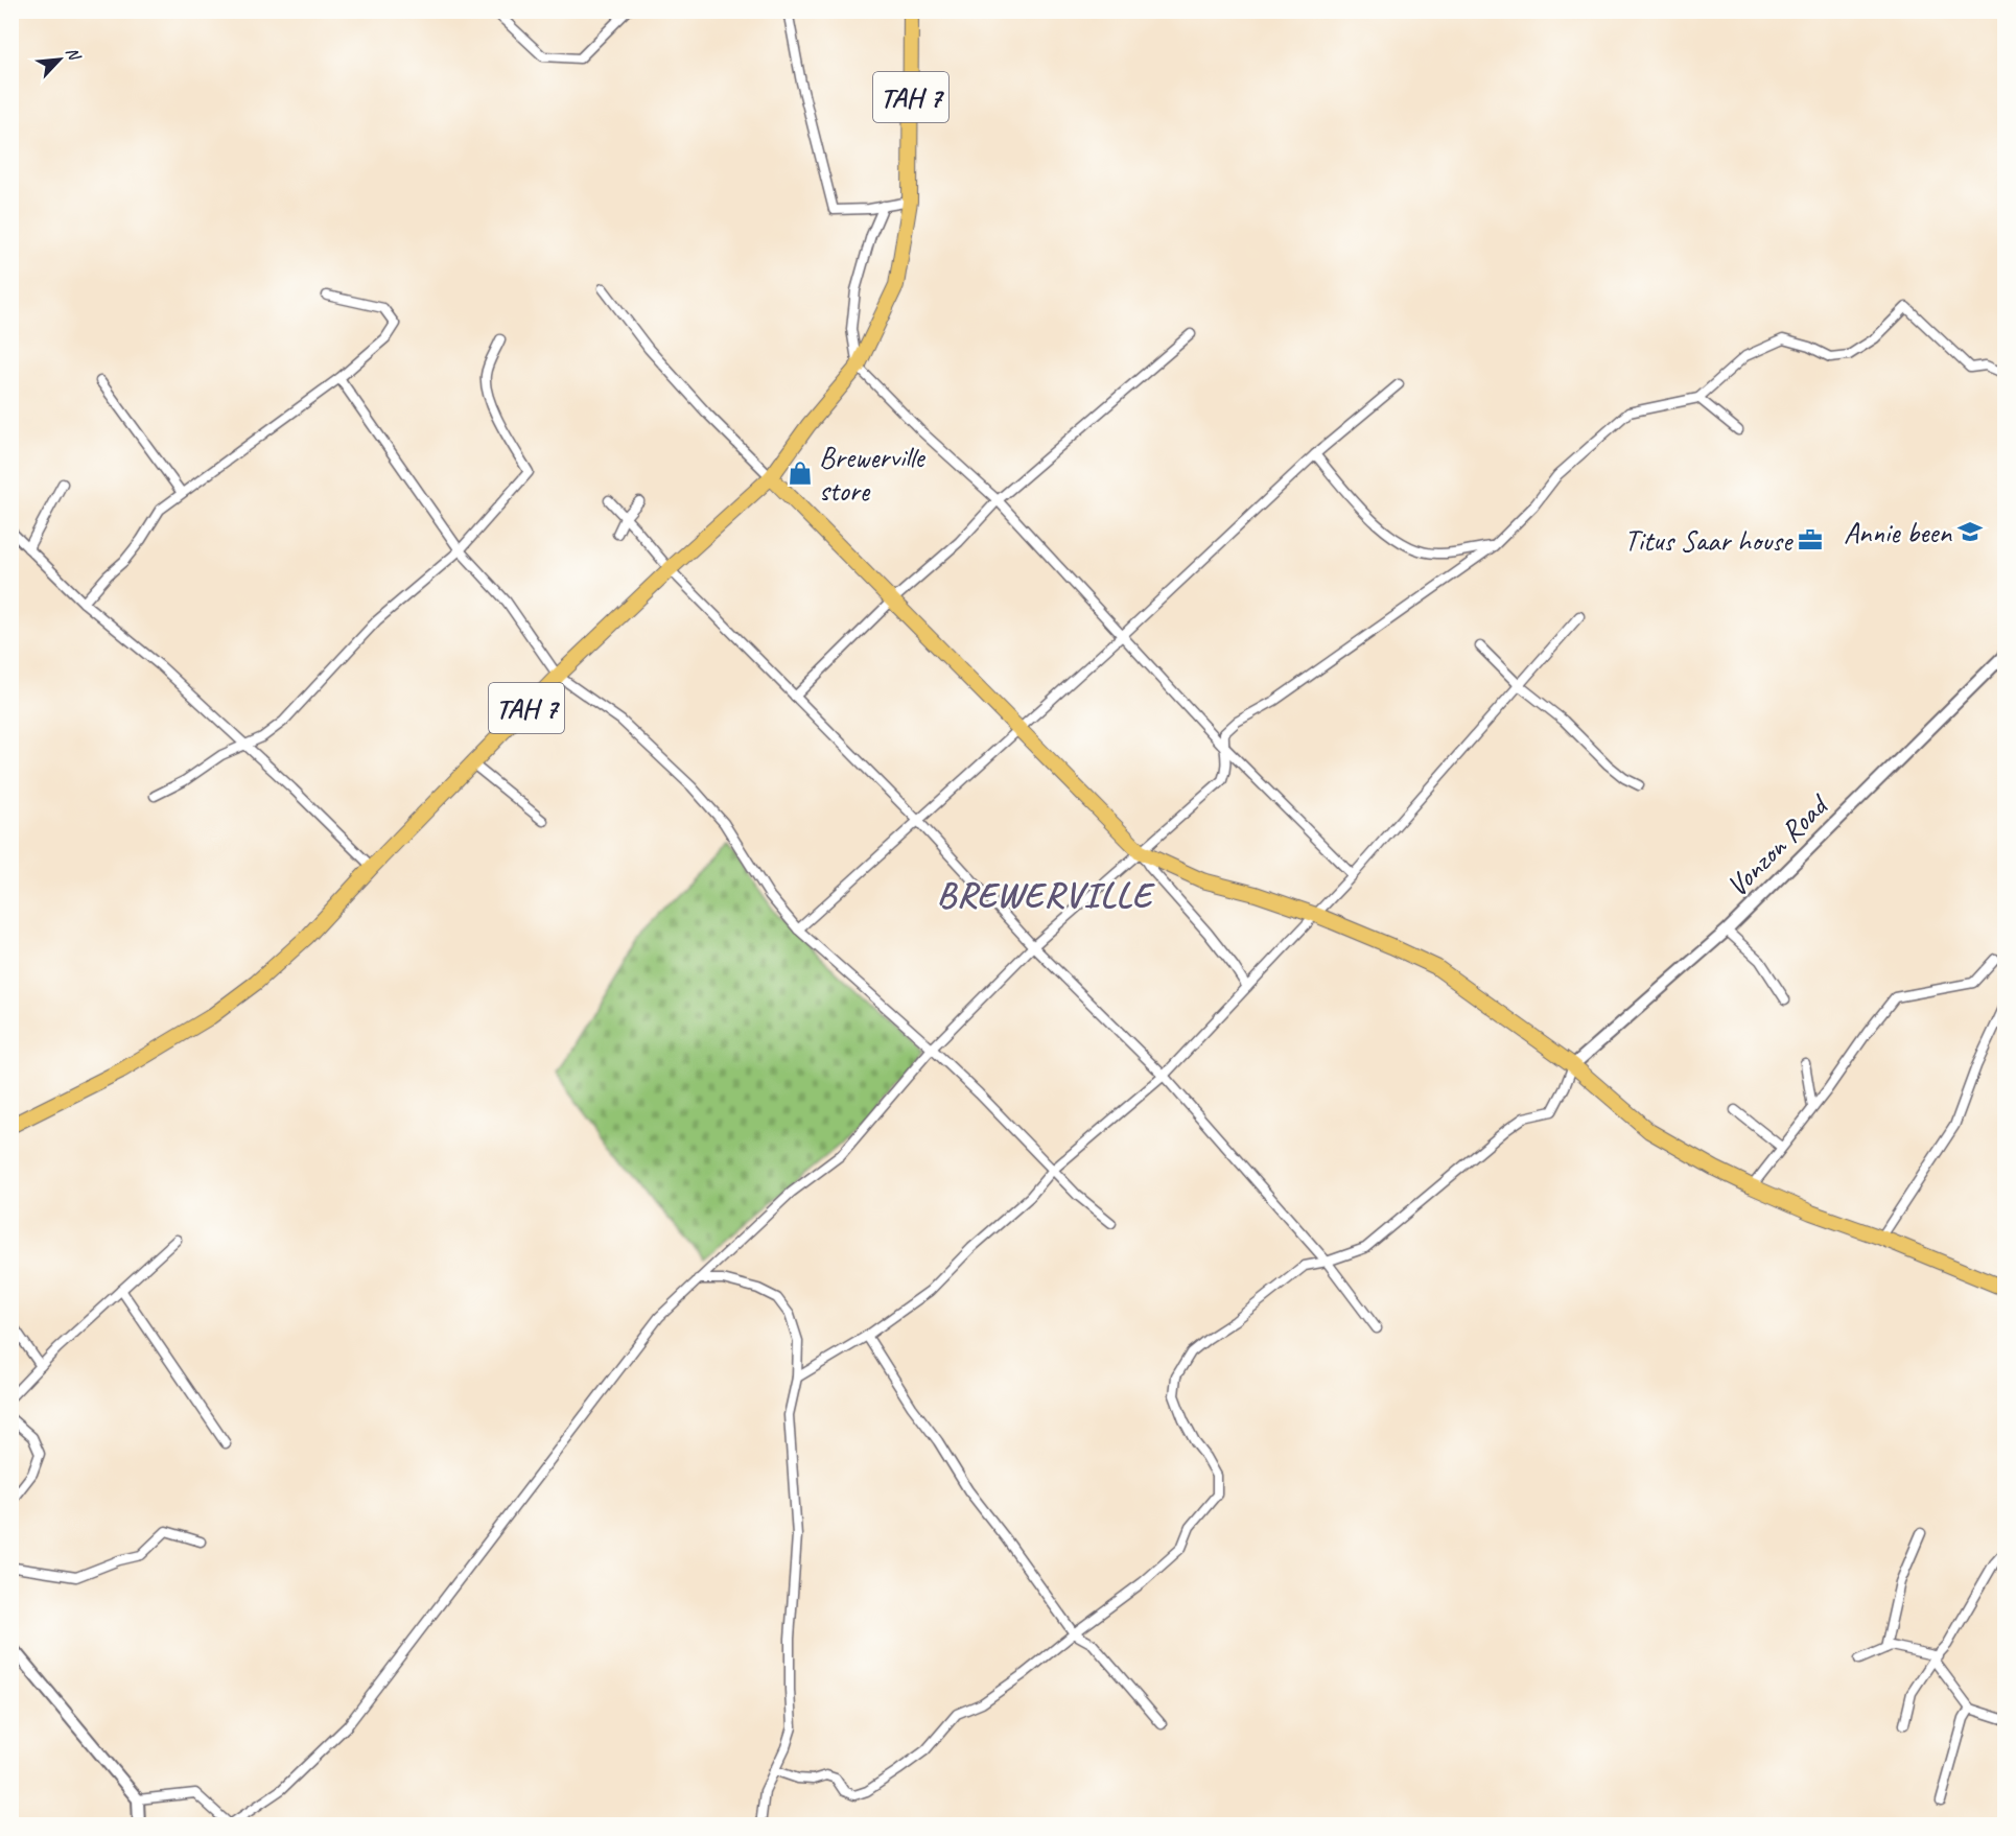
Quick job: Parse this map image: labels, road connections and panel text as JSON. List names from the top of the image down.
{
  "streets": {
    "main road": ["TAH 7"],
    "street": ["Vonzon Road"]
  },
  "districts": ["BREWERVILLE"],
  "places": {
    "shop": ["Brewerville store"],
    "school or university": ["Annie been"],
    "office": ["Titus Saar house"]
  },
  "north": "top right"
}
